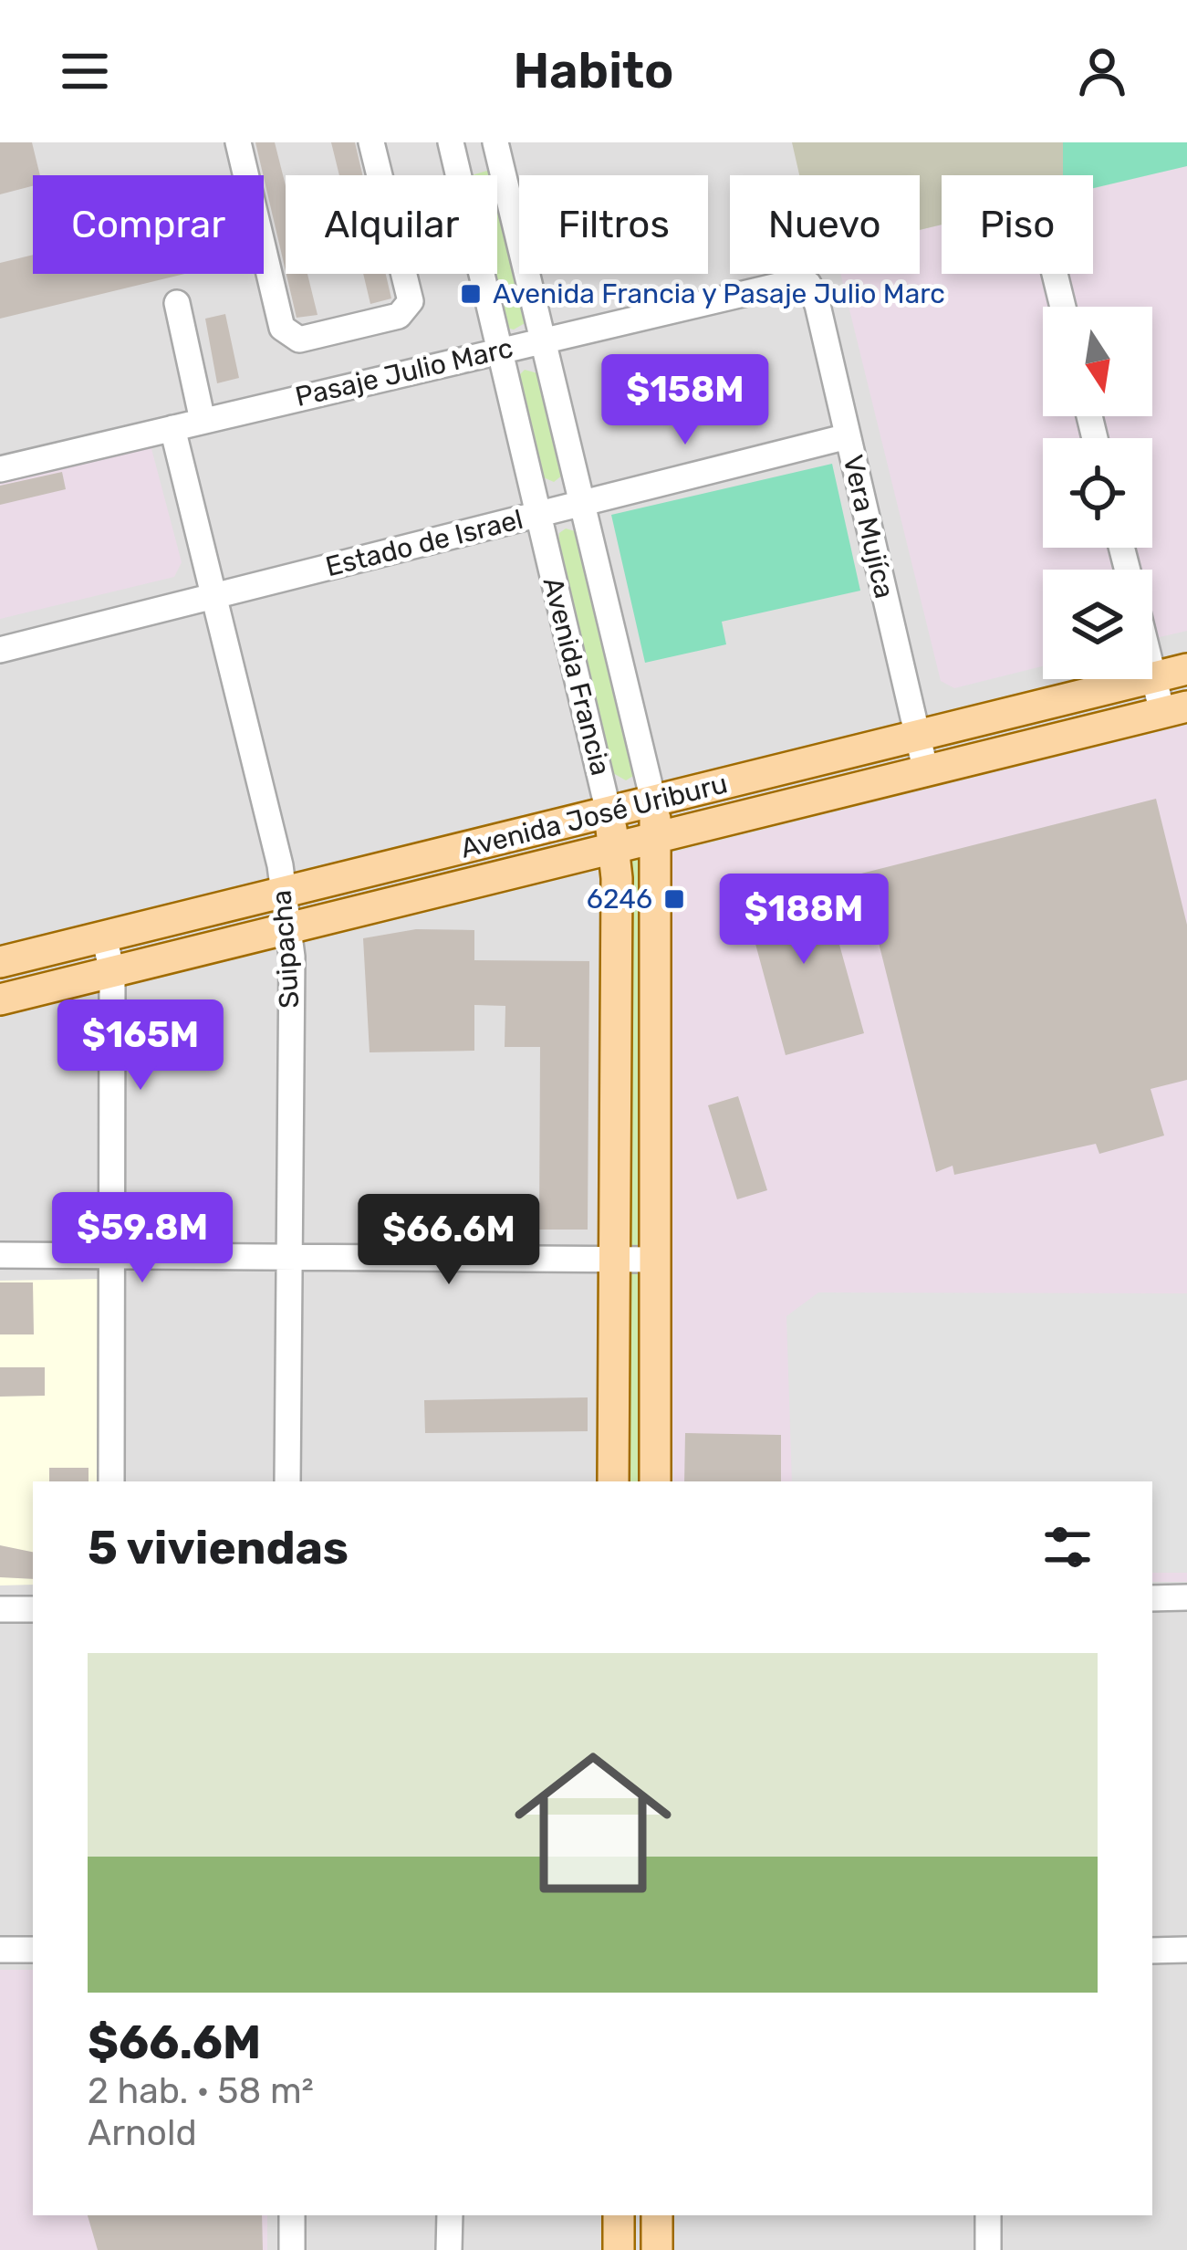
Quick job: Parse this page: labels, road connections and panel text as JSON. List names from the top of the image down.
{
  "streets": {
    "main road": ["Avenida Francia", "Avenida José Uriburu"],
    "street": [
      "Pasaje Julio Marc",
      "Vera Mujíca",
      "Estado de Israel",
      "Suipacha"
    ]
  },
  "crossings": [
    ["Pasaje Julio Marc", "Vera Mujíca"],
    ["Pasaje Julio Marc", "Avenida Francia"],
    ["Pasaje Julio Marc", "Suipacha"],
    ["Vera Mujíca", "Estado de Israel"],
    ["Vera Mujíca", "Avenida José Uriburu"],
    ["Estado de Israel", "Avenida Francia"],
    ["Estado de Israel", "Suipacha"],
    ["Avenida Francia", "Avenida José Uriburu"],
    ["Avenida José Uriburu", "Suipacha"]
  ],
  "places": {
    "transit": ["Avenida Francia y Pasaje Julio Marc", "6246"]
  },
  "north": "bottom",
  "page": {
    "header": "Habito",
    "chip": [
      "Comprar",
      "Alquilar",
      "Filtros",
      "Nuevo",
      "Piso"
    ],
    "price": [
      "$158M",
      "$188M",
      "$165M",
      "$59.8M",
      "$66.6M"
    ],
    "heading": "5 viviendas",
    "list": [
      {
        "name": "$66.6M",
        "note": "2 hab. · 58 m² · Arnold"
      }
    ]
  }
}
